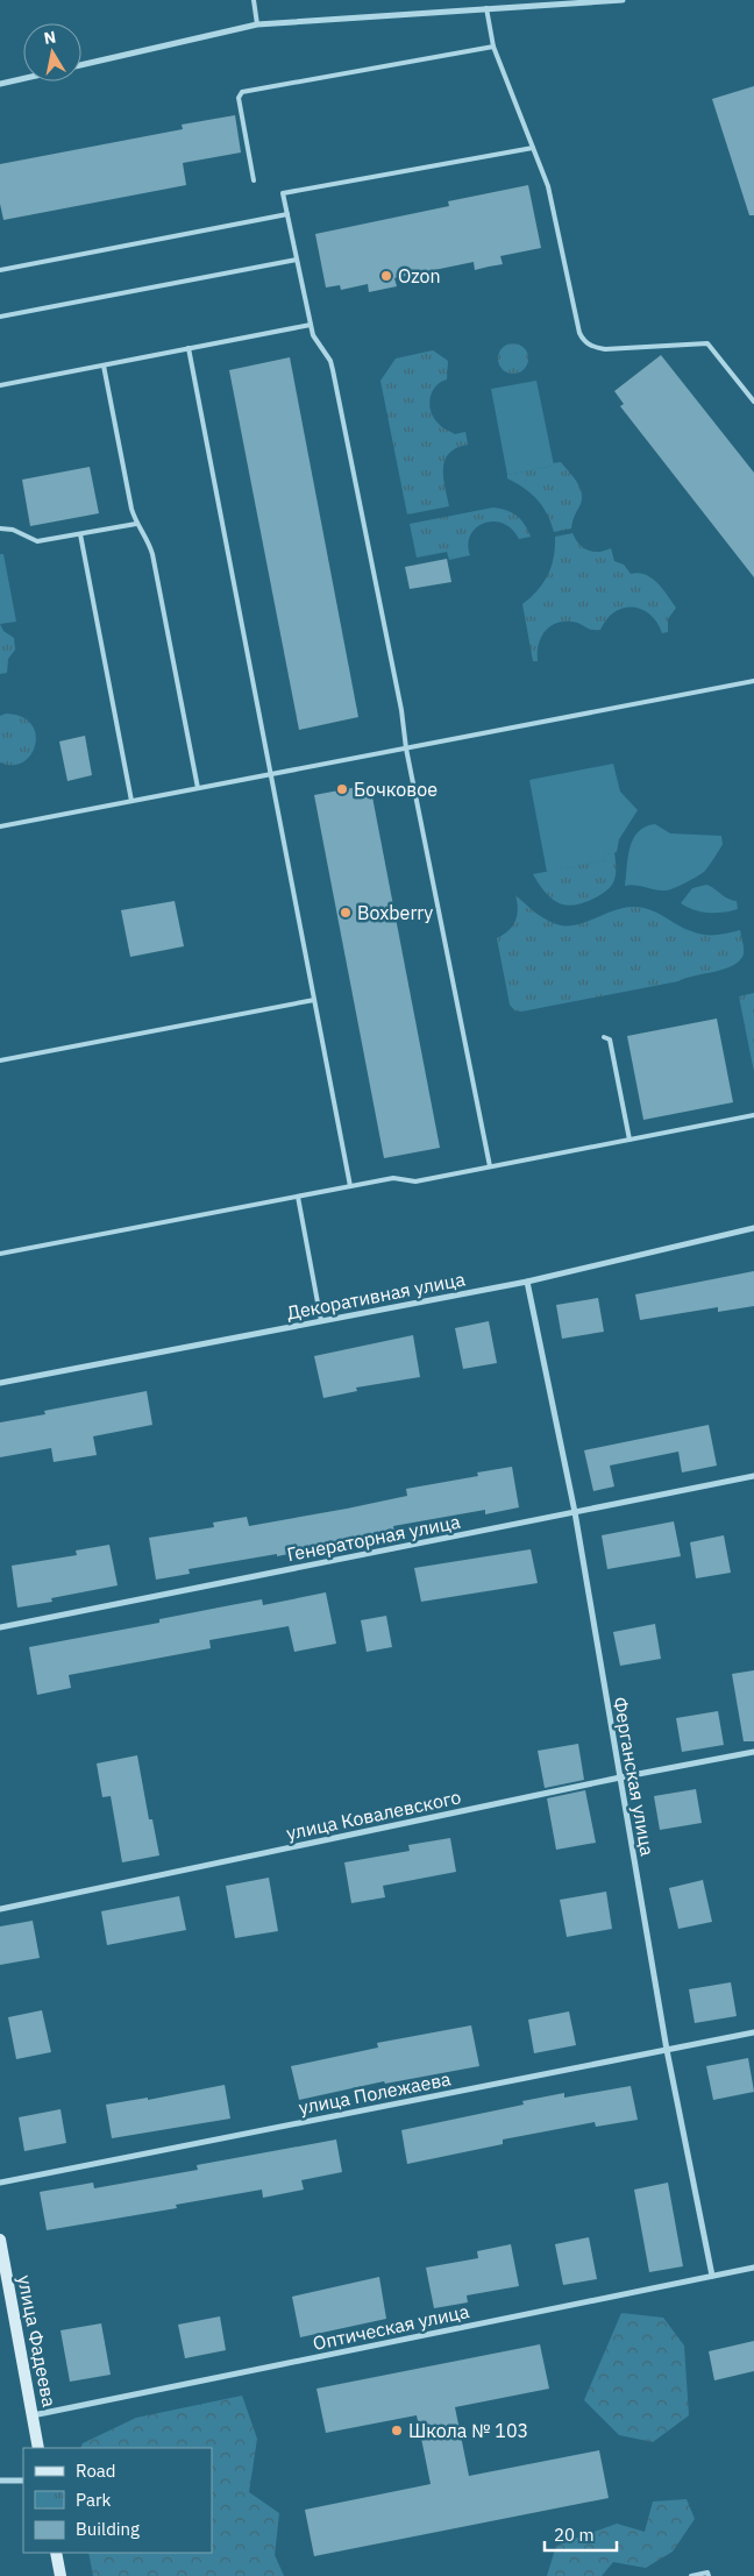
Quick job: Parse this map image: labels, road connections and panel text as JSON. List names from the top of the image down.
{
  "streets": {
    "street": [
      "Декоративная улица",
      "Генераторная улица",
      "Ферганская улица",
      "улица Ковалевского",
      "улица Полежаева",
      "Оптическая улица",
      "улица Фадеева"
    ]
  },
  "crossings": [
    ["Декоративная улица", "Ферганская улица"],
    ["Генераторная улица", "Ферганская улица"],
    ["Ферганская улица", "улица Ковалевского"],
    ["Ферганская улица", "улица Полежаева"],
    ["Ферганская улица", "Оптическая улица"],
    ["Оптическая улица", "улица Фадеева"]
  ],
  "places": [
    "Ozon",
    "Бочковое",
    "Boxberry",
    "Школа № 103"
  ],
  "legend": ["Road", "Park", "Building"],
  "scale_bar": "20 m",
  "north": "top"
}
